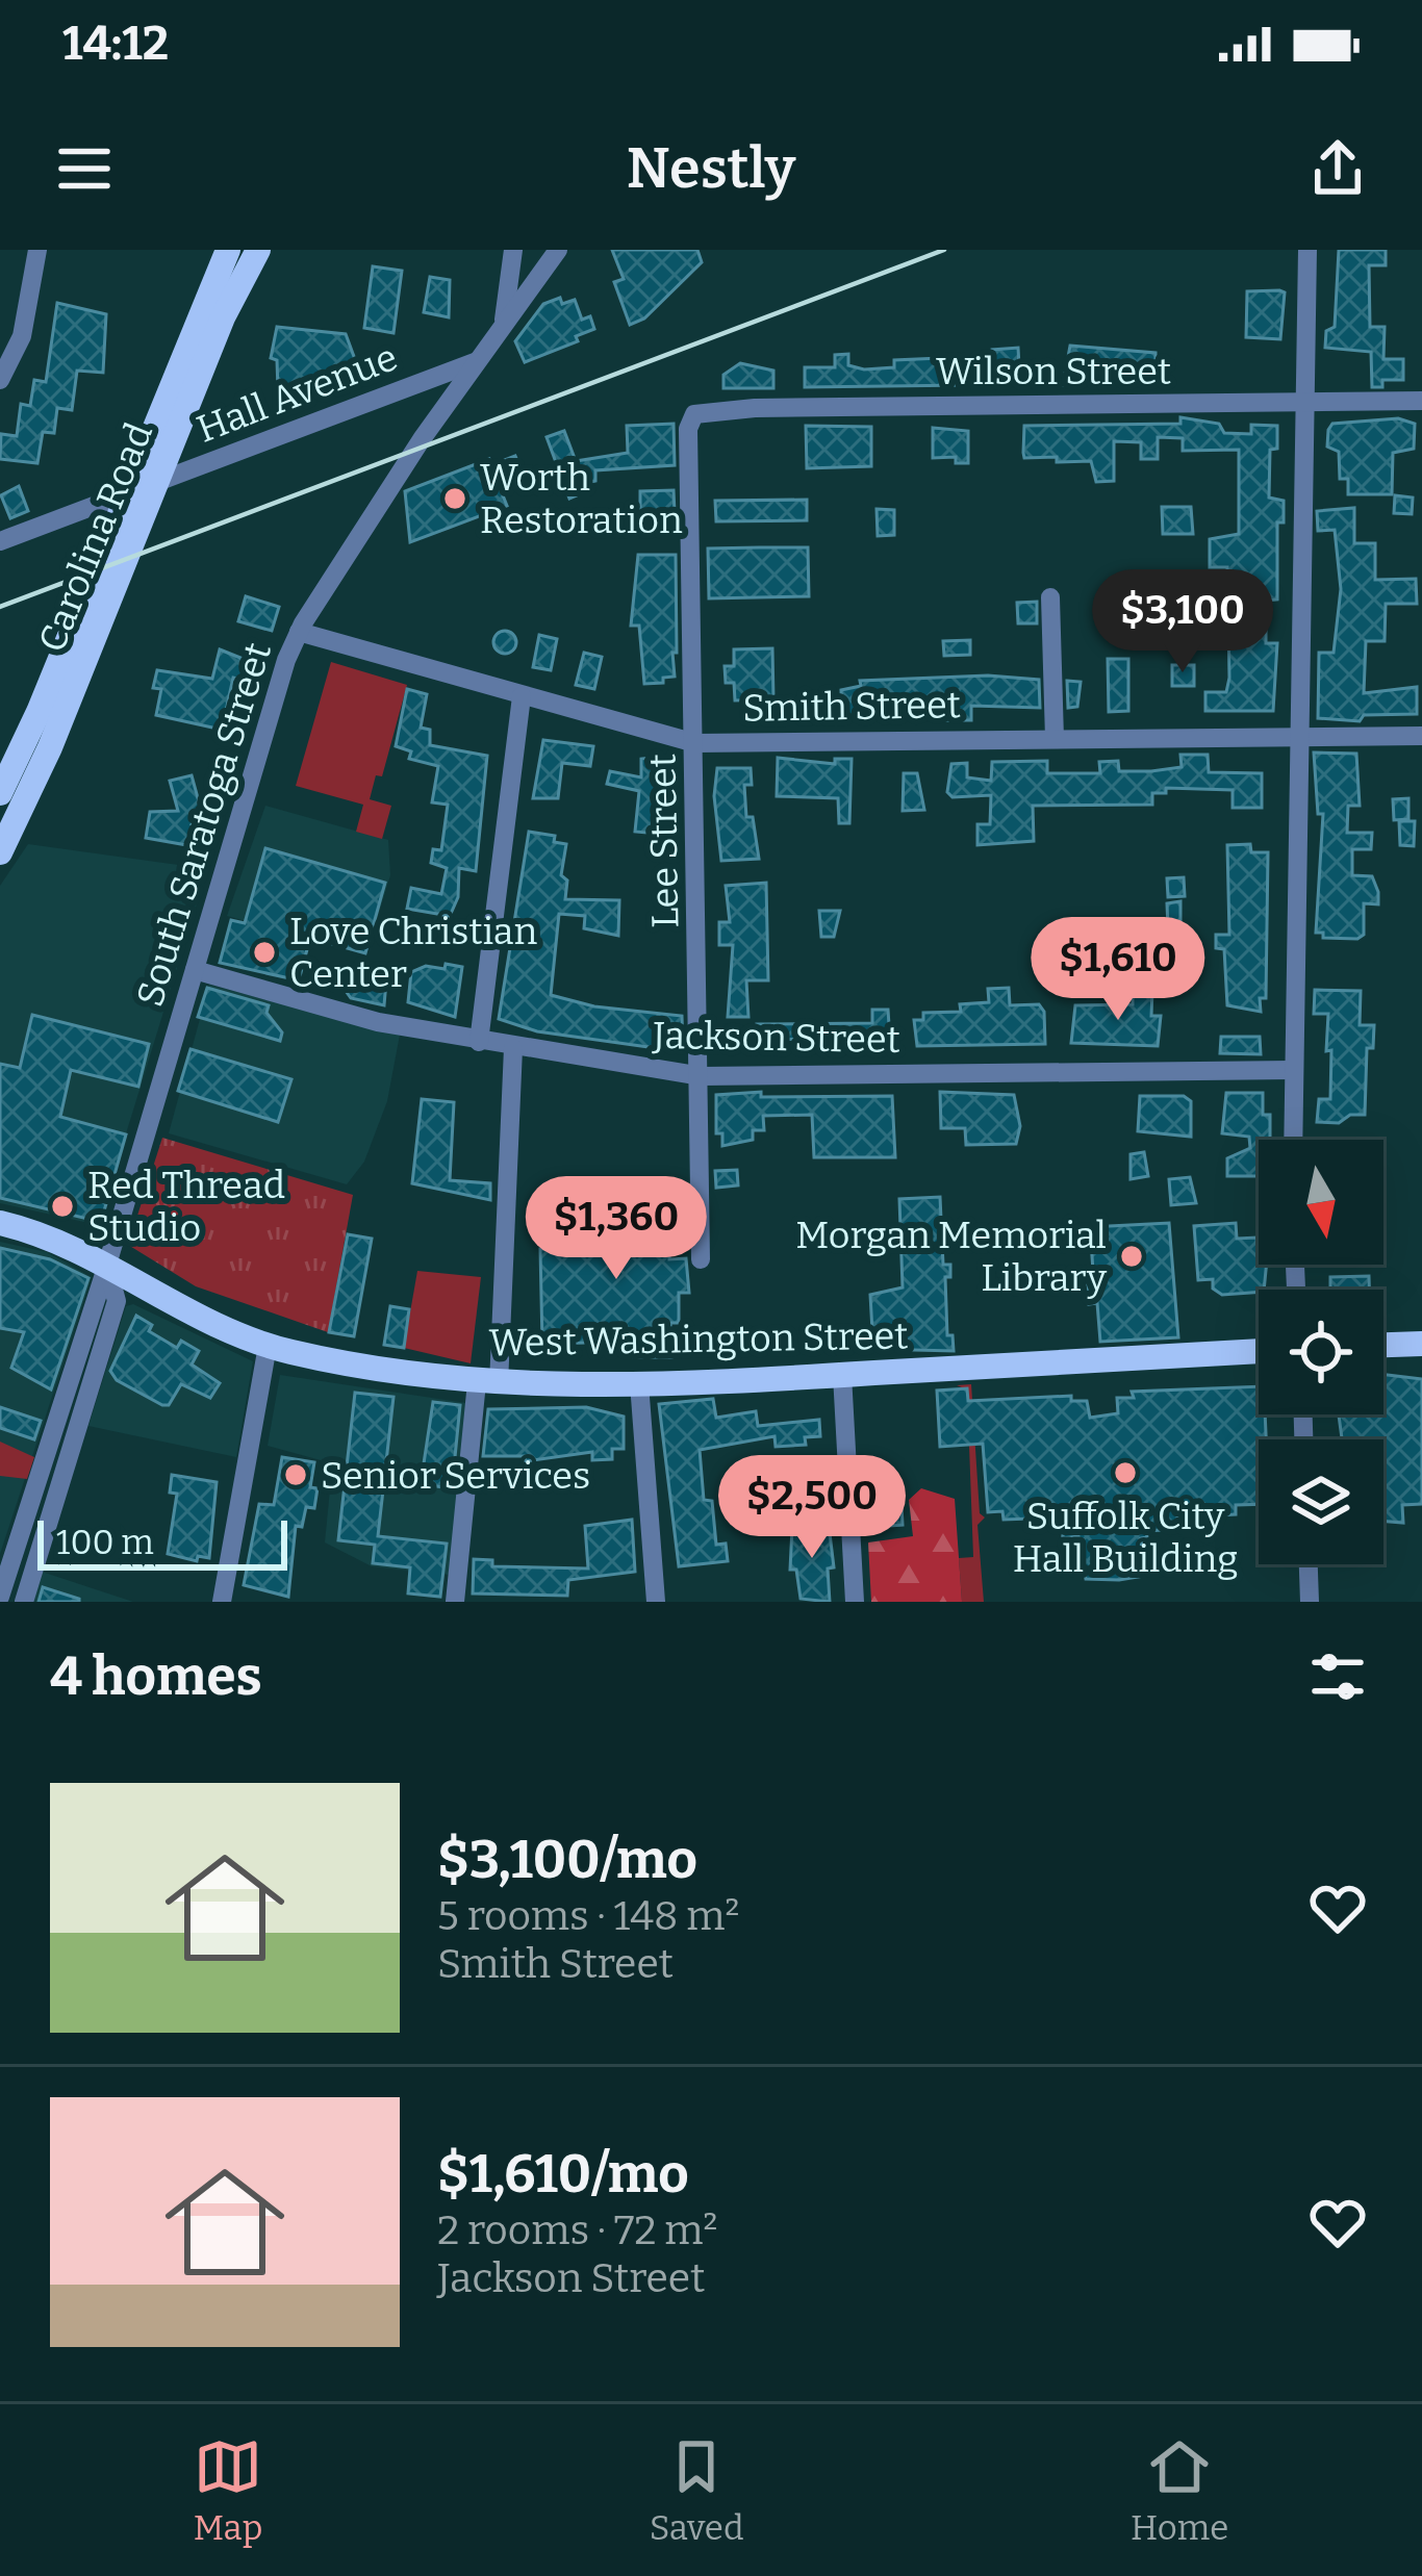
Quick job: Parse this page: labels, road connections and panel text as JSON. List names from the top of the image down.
{
  "streets": {
    "main road": ["Carolina Road", "West Washington Street"],
    "street": [
      "Wilson Street",
      "Hall Avenue",
      "Smith Street",
      "South Saratoga Street",
      "Lee Street",
      "Jackson Street"
    ]
  },
  "crossings": [
    ["Wilson Street", "Lee Street"],
    ["Hall Avenue", "South Saratoga Street"],
    ["Smith Street", "South Saratoga Street"],
    ["Smith Street", "Lee Street"],
    ["South Saratoga Street", "Jackson Street"],
    ["South Saratoga Street", "West Washington Street"],
    ["Lee Street", "Jackson Street"]
  ],
  "places": [
    "Worth Restoration",
    "Love Christian Center",
    "Red Thread Studio",
    "Morgan Memorial Library",
    "Suffolk City Hall Building",
    "Senior Services"
  ],
  "scale_bar": "100 m",
  "north": "bottom",
  "page": {
    "status": "14:12",
    "header": "Nestly",
    "price": [
      "$3,100",
      "$1,610",
      "$1,360",
      "$2,500"
    ],
    "scale": "100 m",
    "heading": "4 homes",
    "list": [
      {
        "name": "$3,100/mo",
        "note": "5 rooms · 148 m² · Smith Street"
      },
      {
        "name": "$1,610/mo",
        "note": "2 rooms · 72 m² · Jackson Street"
      }
    ],
    "tabs": ["Map", "Saved", "Home"]
  }
}
